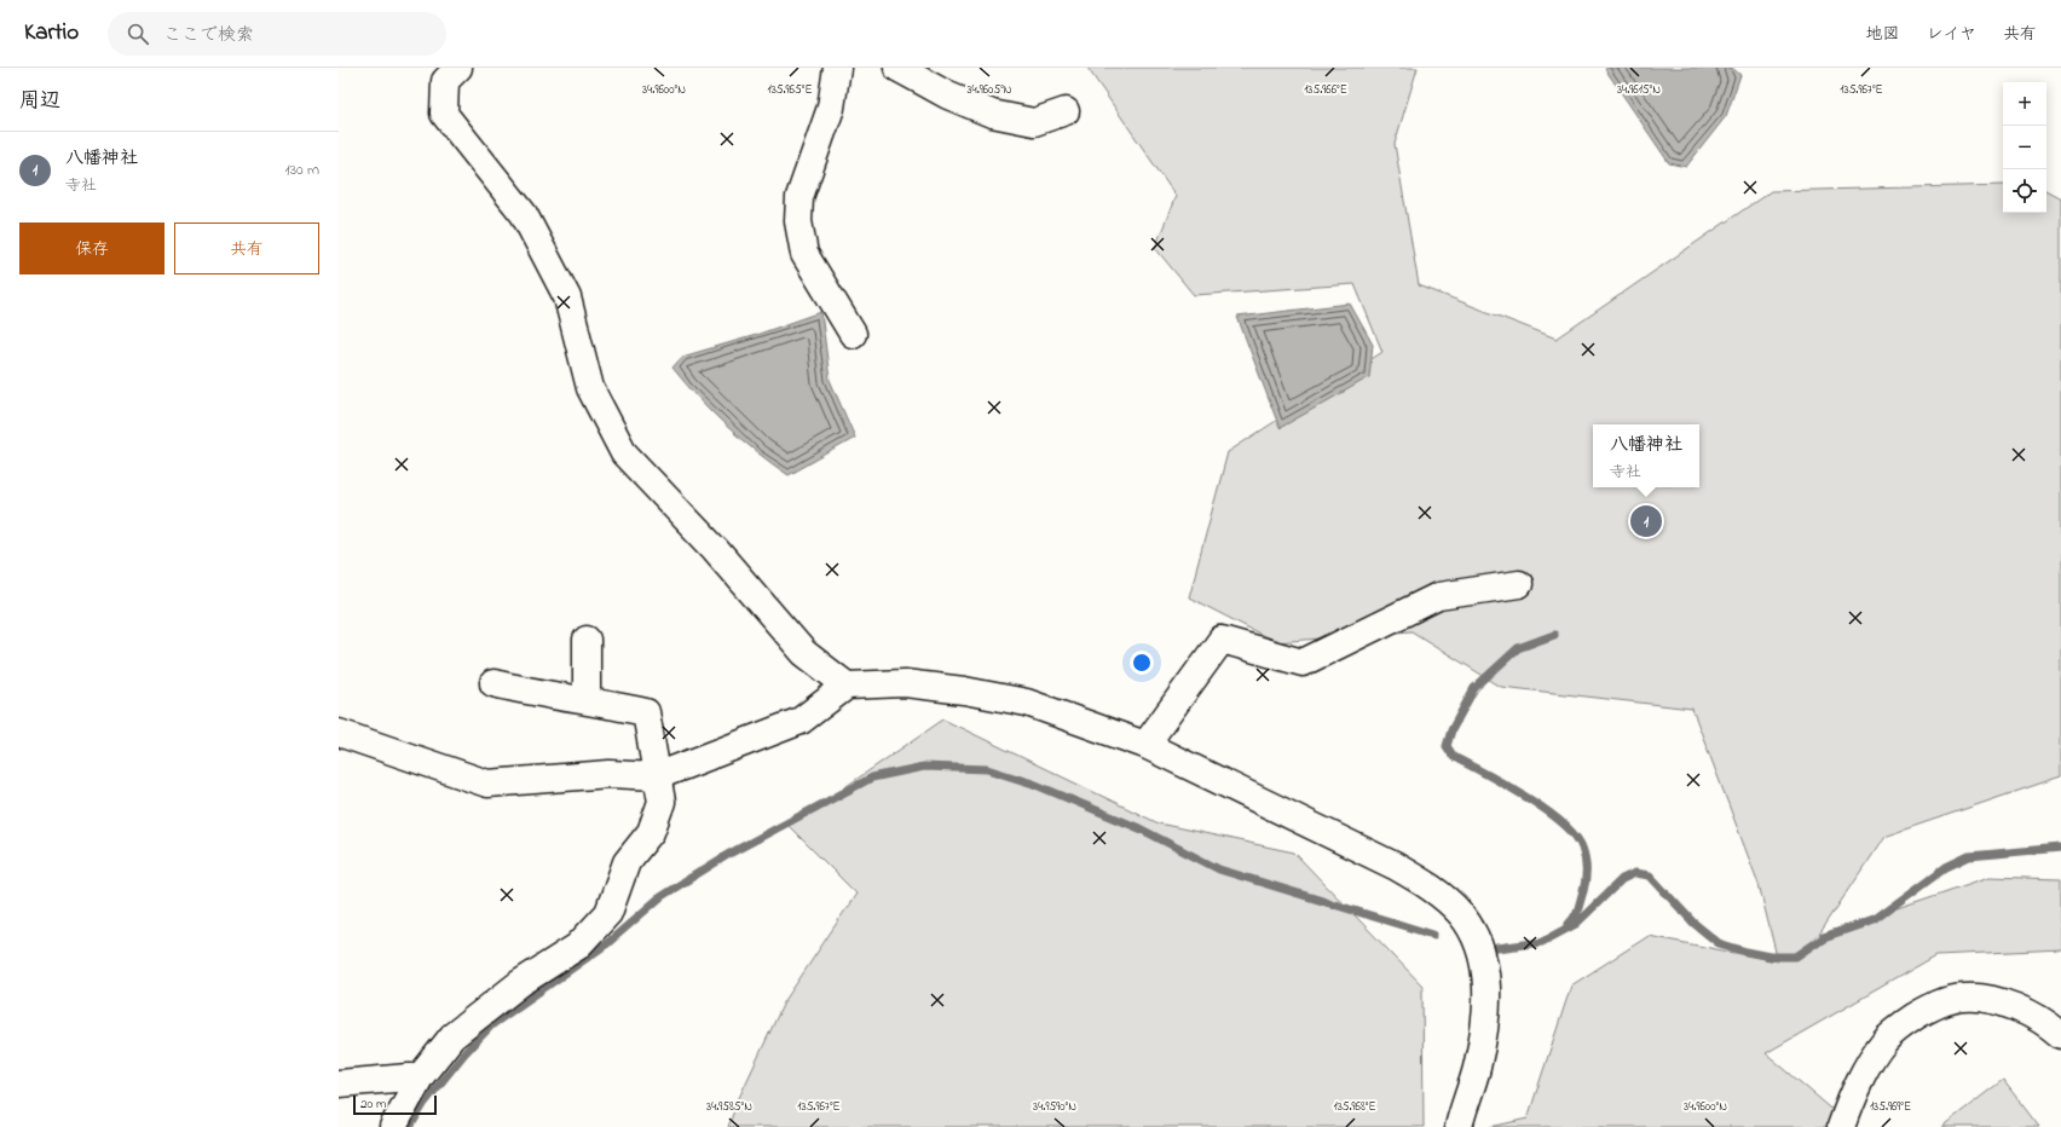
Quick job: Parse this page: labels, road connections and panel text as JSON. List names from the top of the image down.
{
  "scale_bar": "20 m",
  "page": {
    "header": "Kartio",
    "search": "ここで検索",
    "nav": ["地図", "レイヤ", "共有"],
    "heading": "周辺",
    "map_buttons": ["+", "−"],
    "list": [
      {
        "mark": "1",
        "name": "八幡神社",
        "note": "寺社",
        "value": "130 m"
      }
    ],
    "buttons": ["保存", "共有"],
    "popup": ["八幡神社", "寺社"],
    "pins": "1",
    "scale": "20 m"
  },
  "coordinates": [
    "34.9600°N",
    "135.965°E",
    "34.9605°N",
    "135.966°E",
    "34.9615°N",
    "135.967°E",
    "34.9590°N",
    "135.968°E",
    "135.969°E",
    "34.9585°N"
  ]
}
